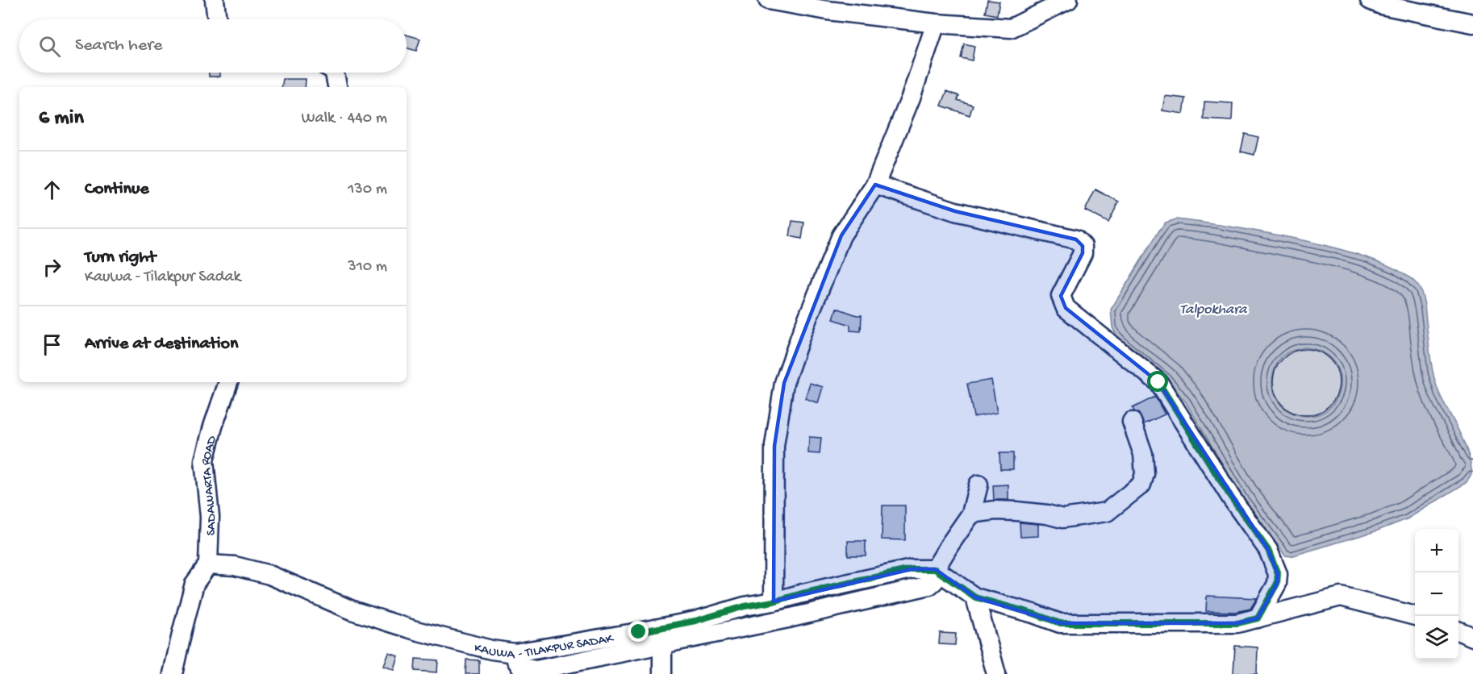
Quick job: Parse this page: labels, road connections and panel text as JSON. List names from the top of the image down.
{
  "streets": {
    "street": ["SADAWARTA ROAD", "KAUWA - TILAKPUR SADAK"]
  },
  "crossings": [
    ["SADAWARTA ROAD", "KAUWA - TILAKPUR SADAK"]
  ],
  "water": ["Talpokhara"],
  "page": {
    "search": "Search here",
    "heading": ["6 min", "Walk · 440 m"],
    "list": [
      ["Continue", "130 m"],
      ["Turn right", "Kauwa - Tilakpur Sadak", "310 m"],
      "Arrive at destination"
    ],
    "map_buttons": ["+", "−"]
  }
}
